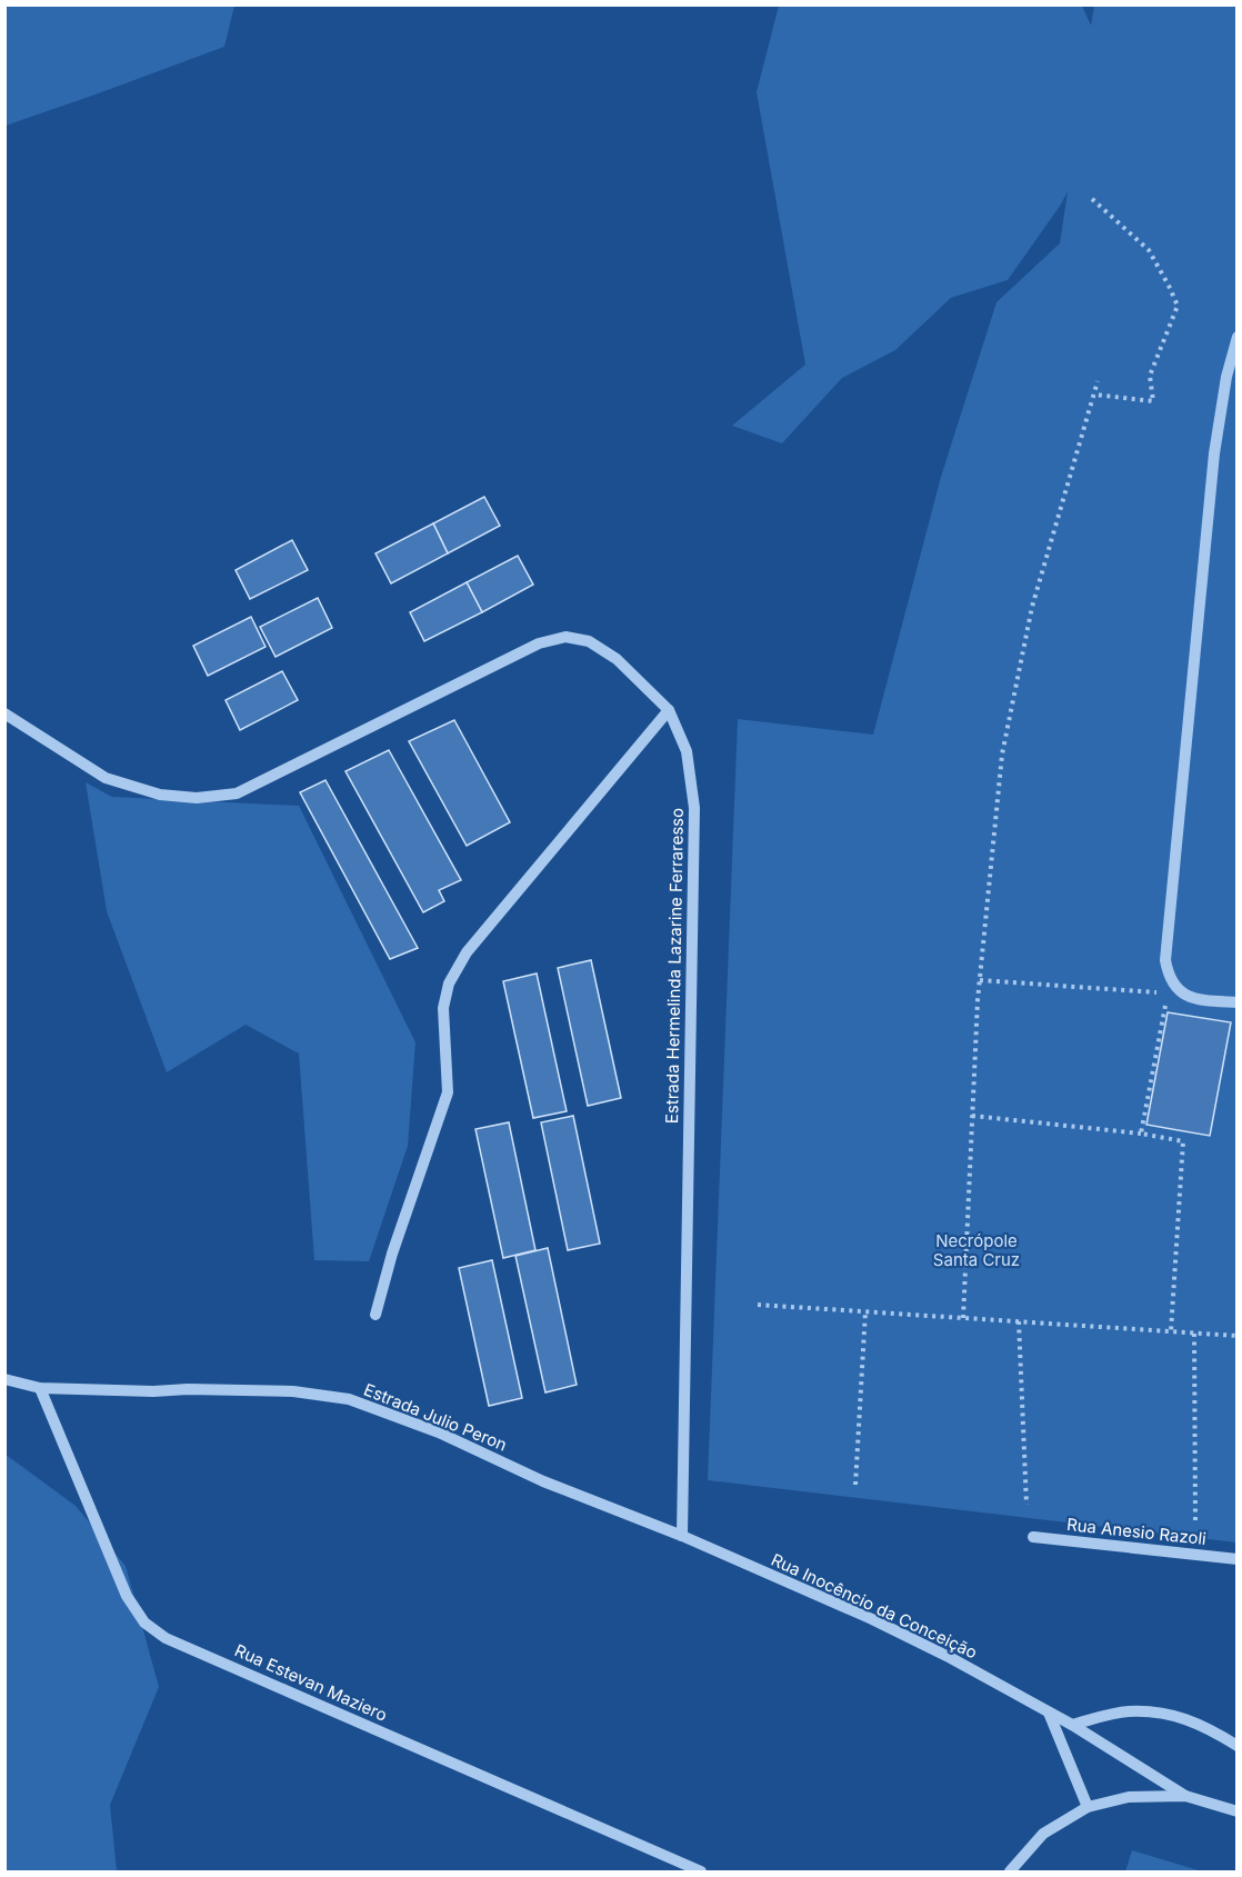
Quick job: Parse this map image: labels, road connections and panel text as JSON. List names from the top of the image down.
{
  "streets": {
    "street": [
      "Estrada Hermelinda Lazarine Ferraresso",
      "Estrada Julio Peron",
      "Rua Anesio Razoli",
      "Rua Inocêncio da Conceição",
      "Rua Estevan Maziero"
    ]
  },
  "crossings": [
    ["Estrada Hermelinda Lazarine Ferraresso", "Estrada Julio Peron"],
    ["Estrada Hermelinda Lazarine Ferraresso", "Rua Inocêncio da Conceição"],
    ["Estrada Julio Peron", "Rua Inocêncio da Conceição"],
    ["Estrada Julio Peron", "Rua Estevan Maziero"]
  ],
  "parks": ["Necrópole Santa Cruz"]
}
